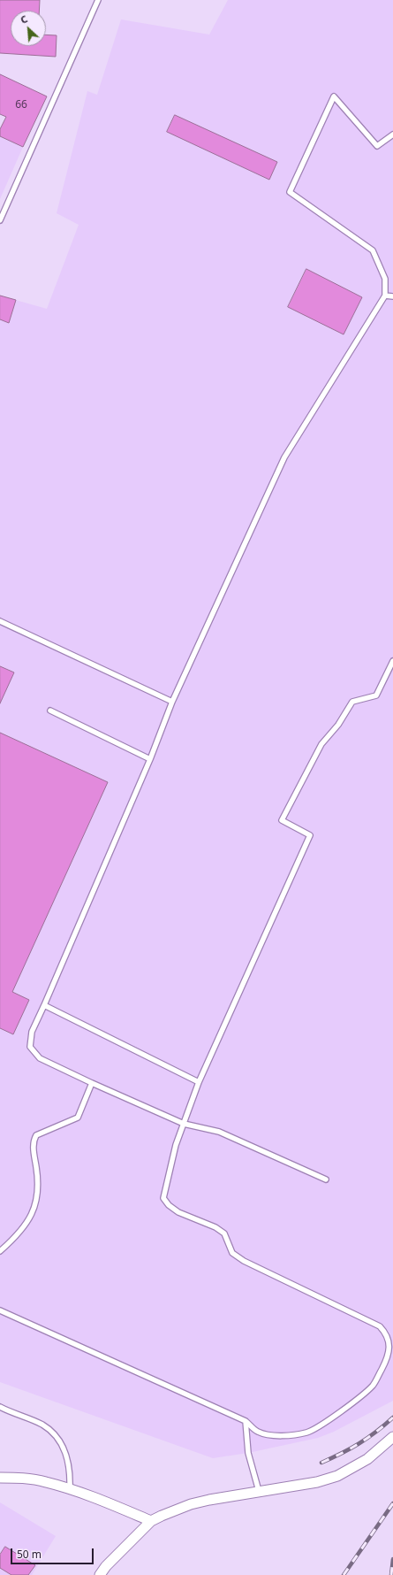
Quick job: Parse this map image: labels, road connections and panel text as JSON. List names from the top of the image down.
{
  "house_numbers": ["66"],
  "scale_bar": "50 m",
  "north": "top left"
}
